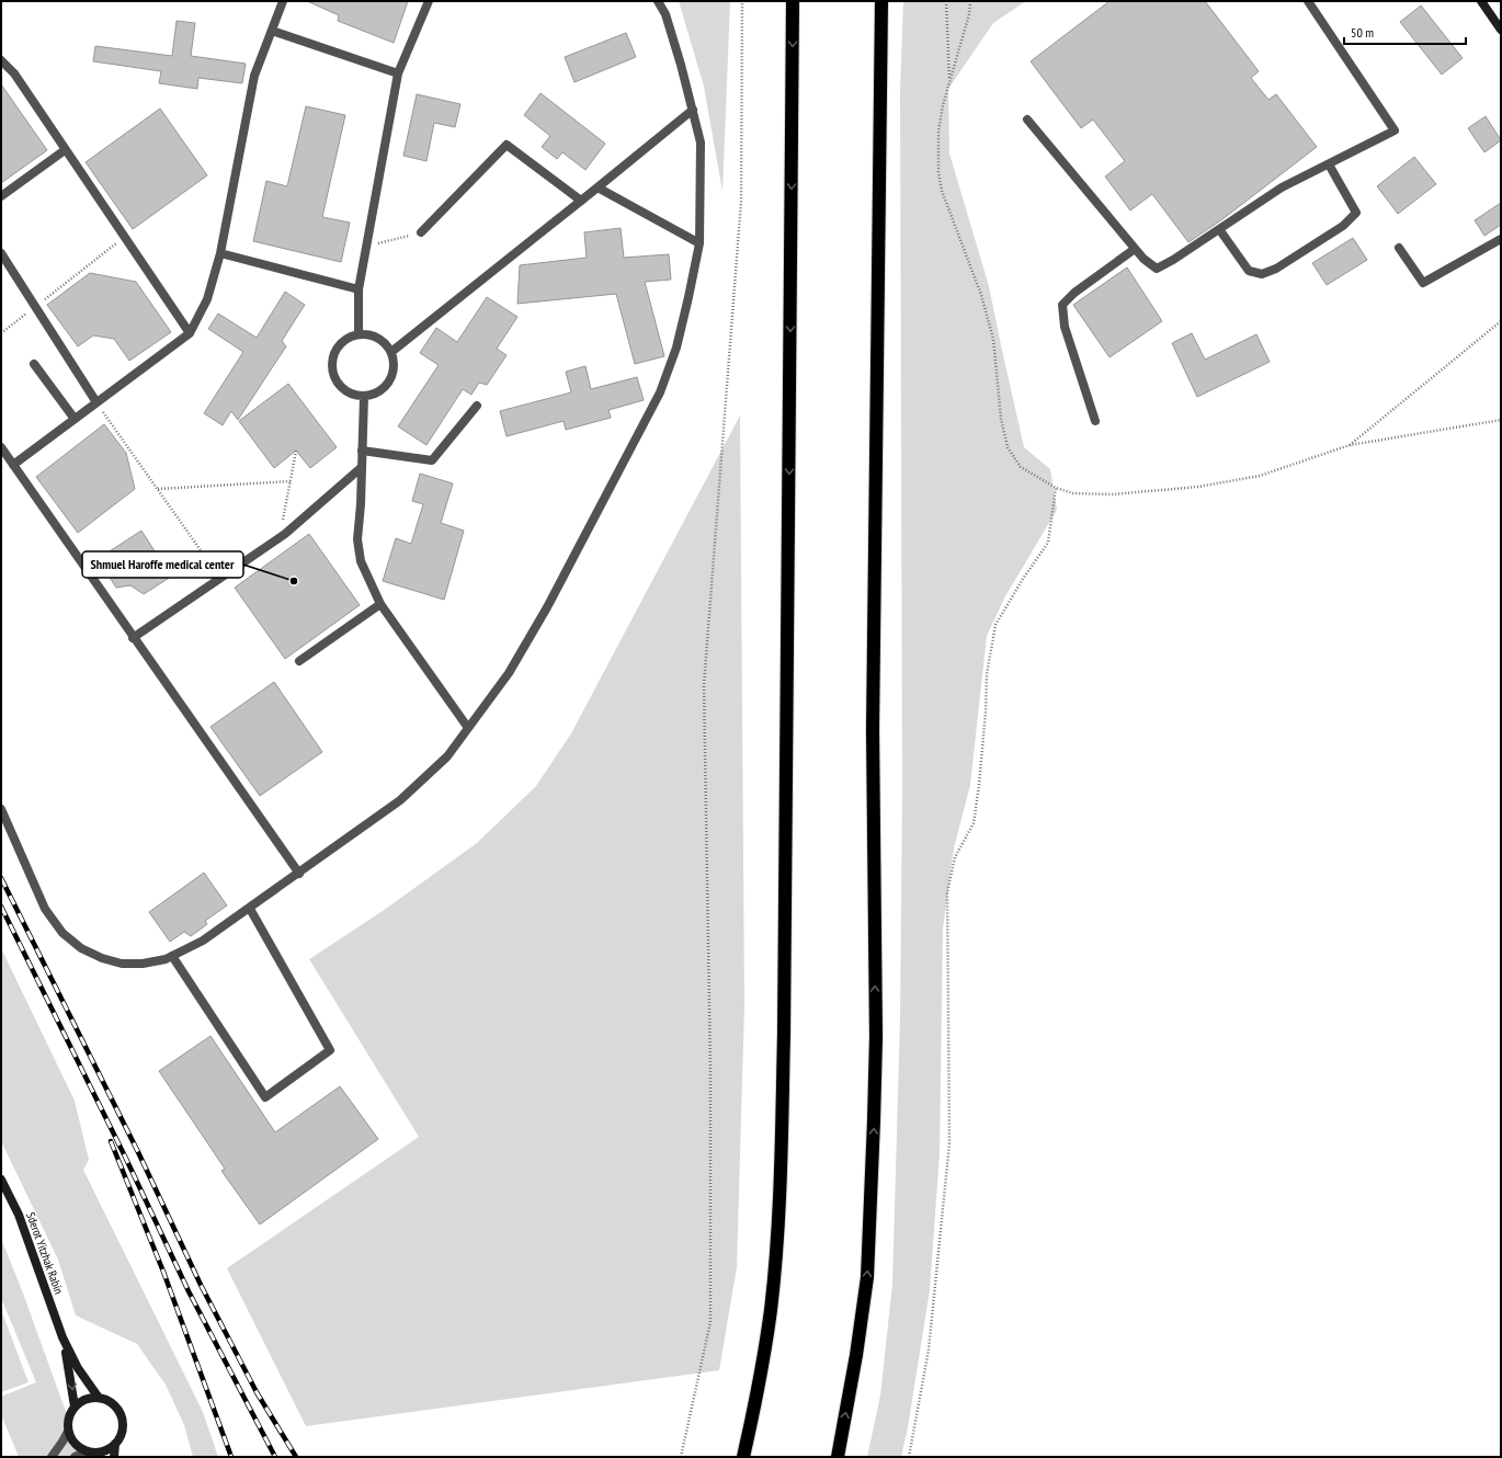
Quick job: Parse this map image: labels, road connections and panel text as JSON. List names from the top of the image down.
{
  "streets": {
    "main road": ["Sderot Yitzhak Rabin"]
  },
  "places": ["Shmuel Haroffe medical center"],
  "scale_bar": "50 m"
}
